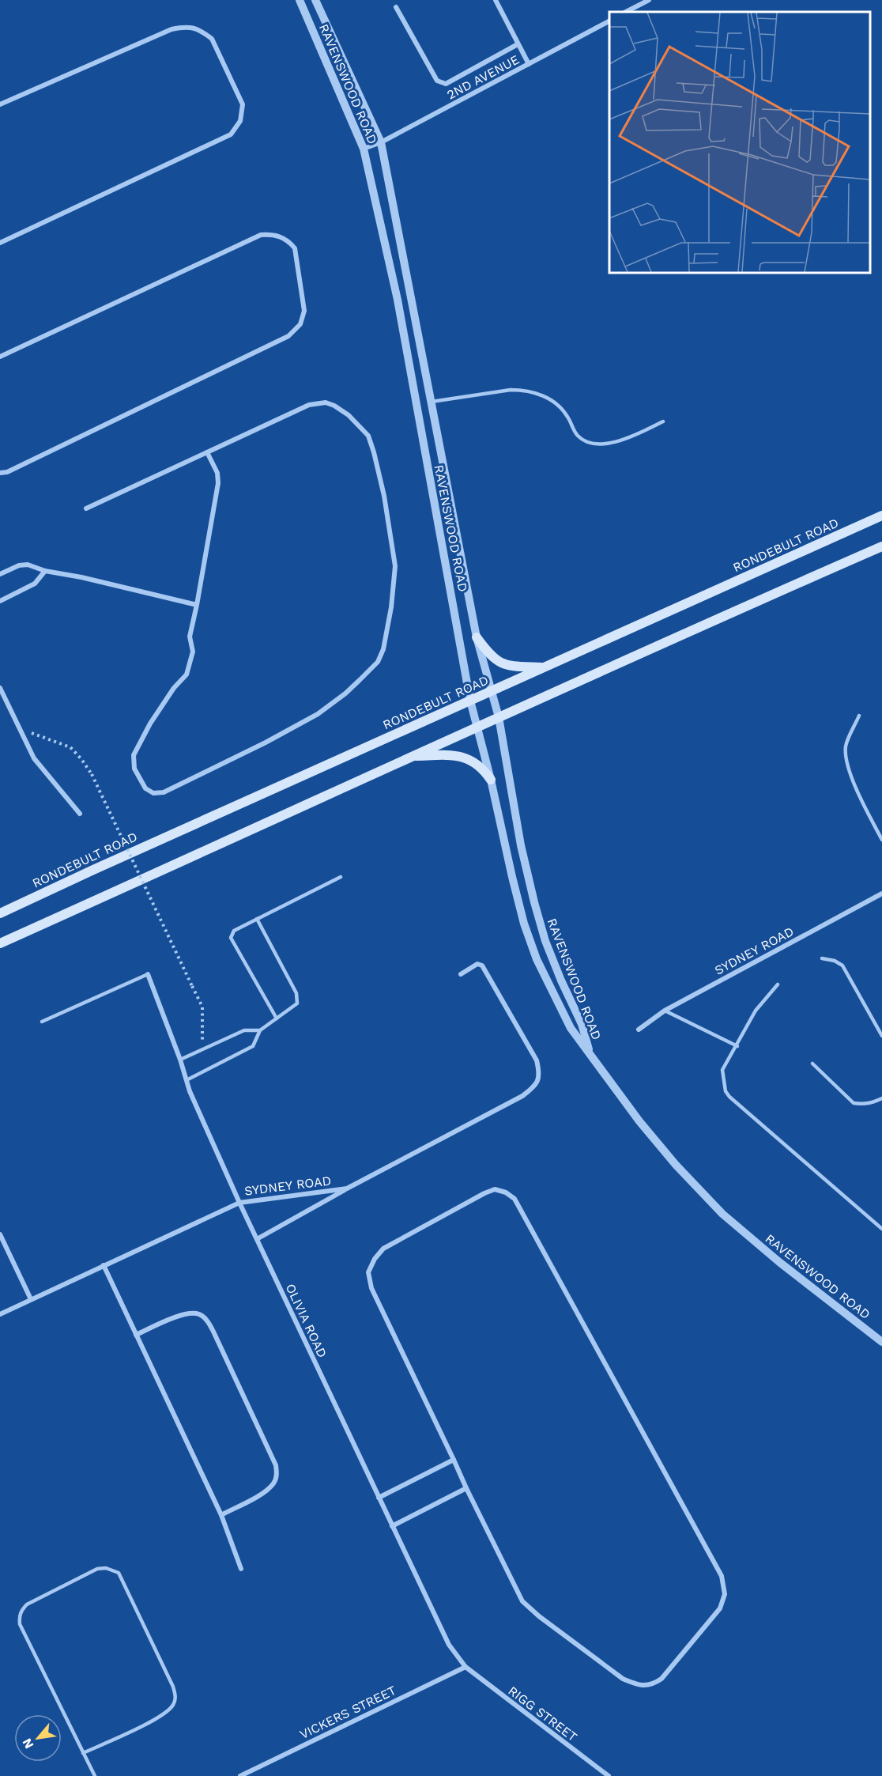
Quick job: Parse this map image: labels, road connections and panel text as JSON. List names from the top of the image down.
{
  "streets": {
    "main road": ["RONDEBULT ROAD"],
    "street": [
      "2ND AVENUE",
      "RAVENSWOOD ROAD",
      "SYDNEY ROAD",
      "OLIVIA ROAD",
      "VICKERS STREET",
      "RIGG STREET"
    ]
  },
  "crossings": [
    ["2ND AVENUE", "RAVENSWOOD ROAD"],
    ["RAVENSWOOD ROAD", "RONDEBULT ROAD"],
    ["SYDNEY ROAD", "OLIVIA ROAD"],
    ["OLIVIA ROAD", "VICKERS STREET"],
    ["OLIVIA ROAD", "RIGG STREET"],
    ["VICKERS STREET", "RIGG STREET"]
  ],
  "north": "bottom left"
}
